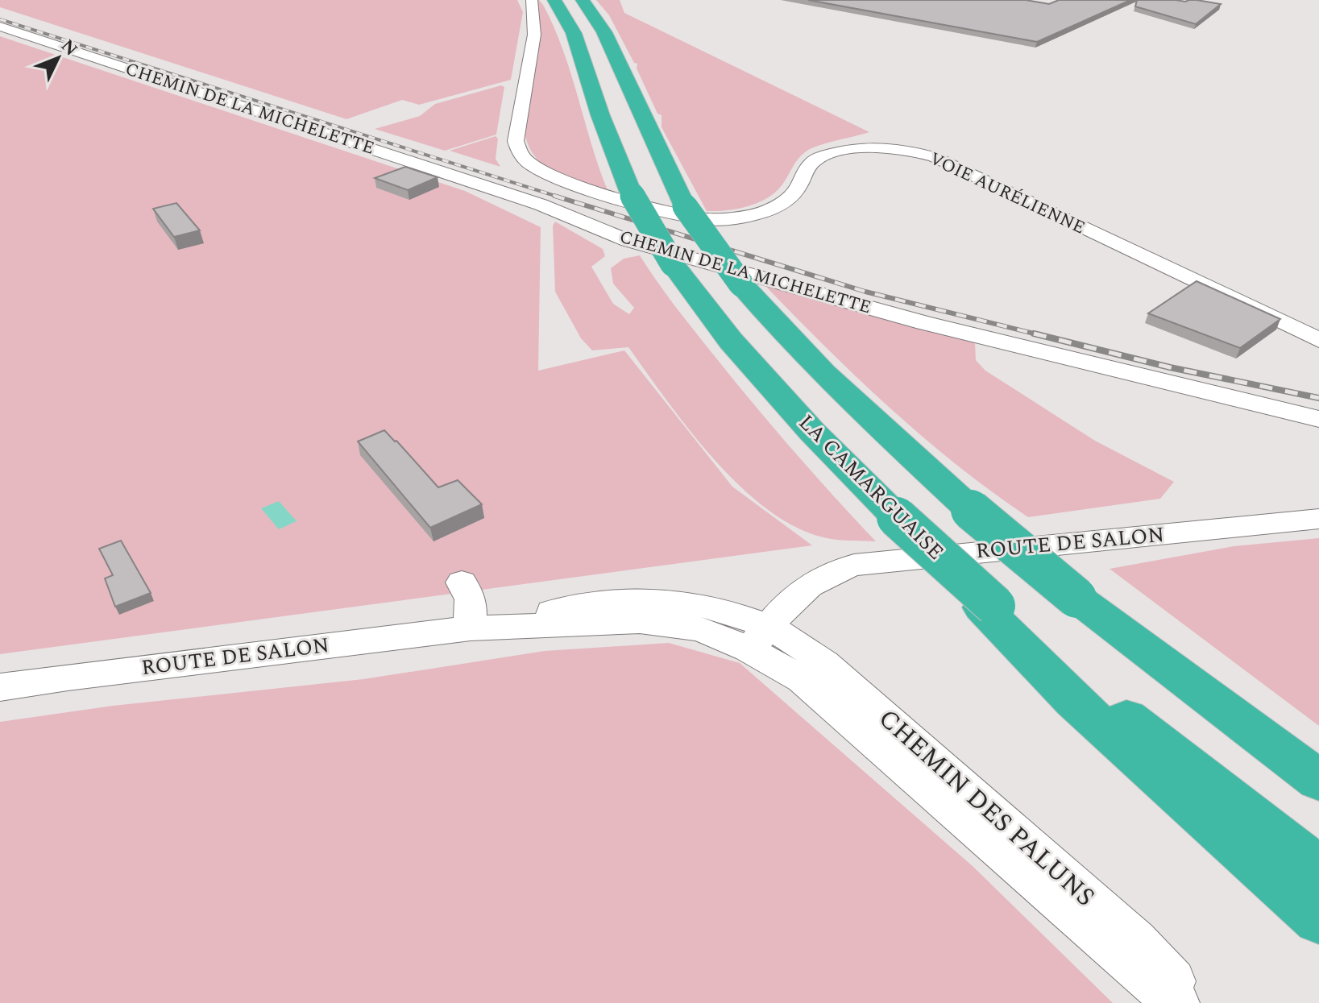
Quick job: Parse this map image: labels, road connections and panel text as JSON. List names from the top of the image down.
{
  "streets": {
    "highway": ["LA CAMARGUAISE"],
    "street": [
      "CHEMIN DE LA MICHELETTE",
      "VOIE AURÉLIENNE",
      "ROUTE DE SALON",
      "CHEMIN DES PALUNS"
    ]
  },
  "crossings": [
    ["ROUTE DE SALON", "CHEMIN DES PALUNS"]
  ],
  "north": "top right"
}
